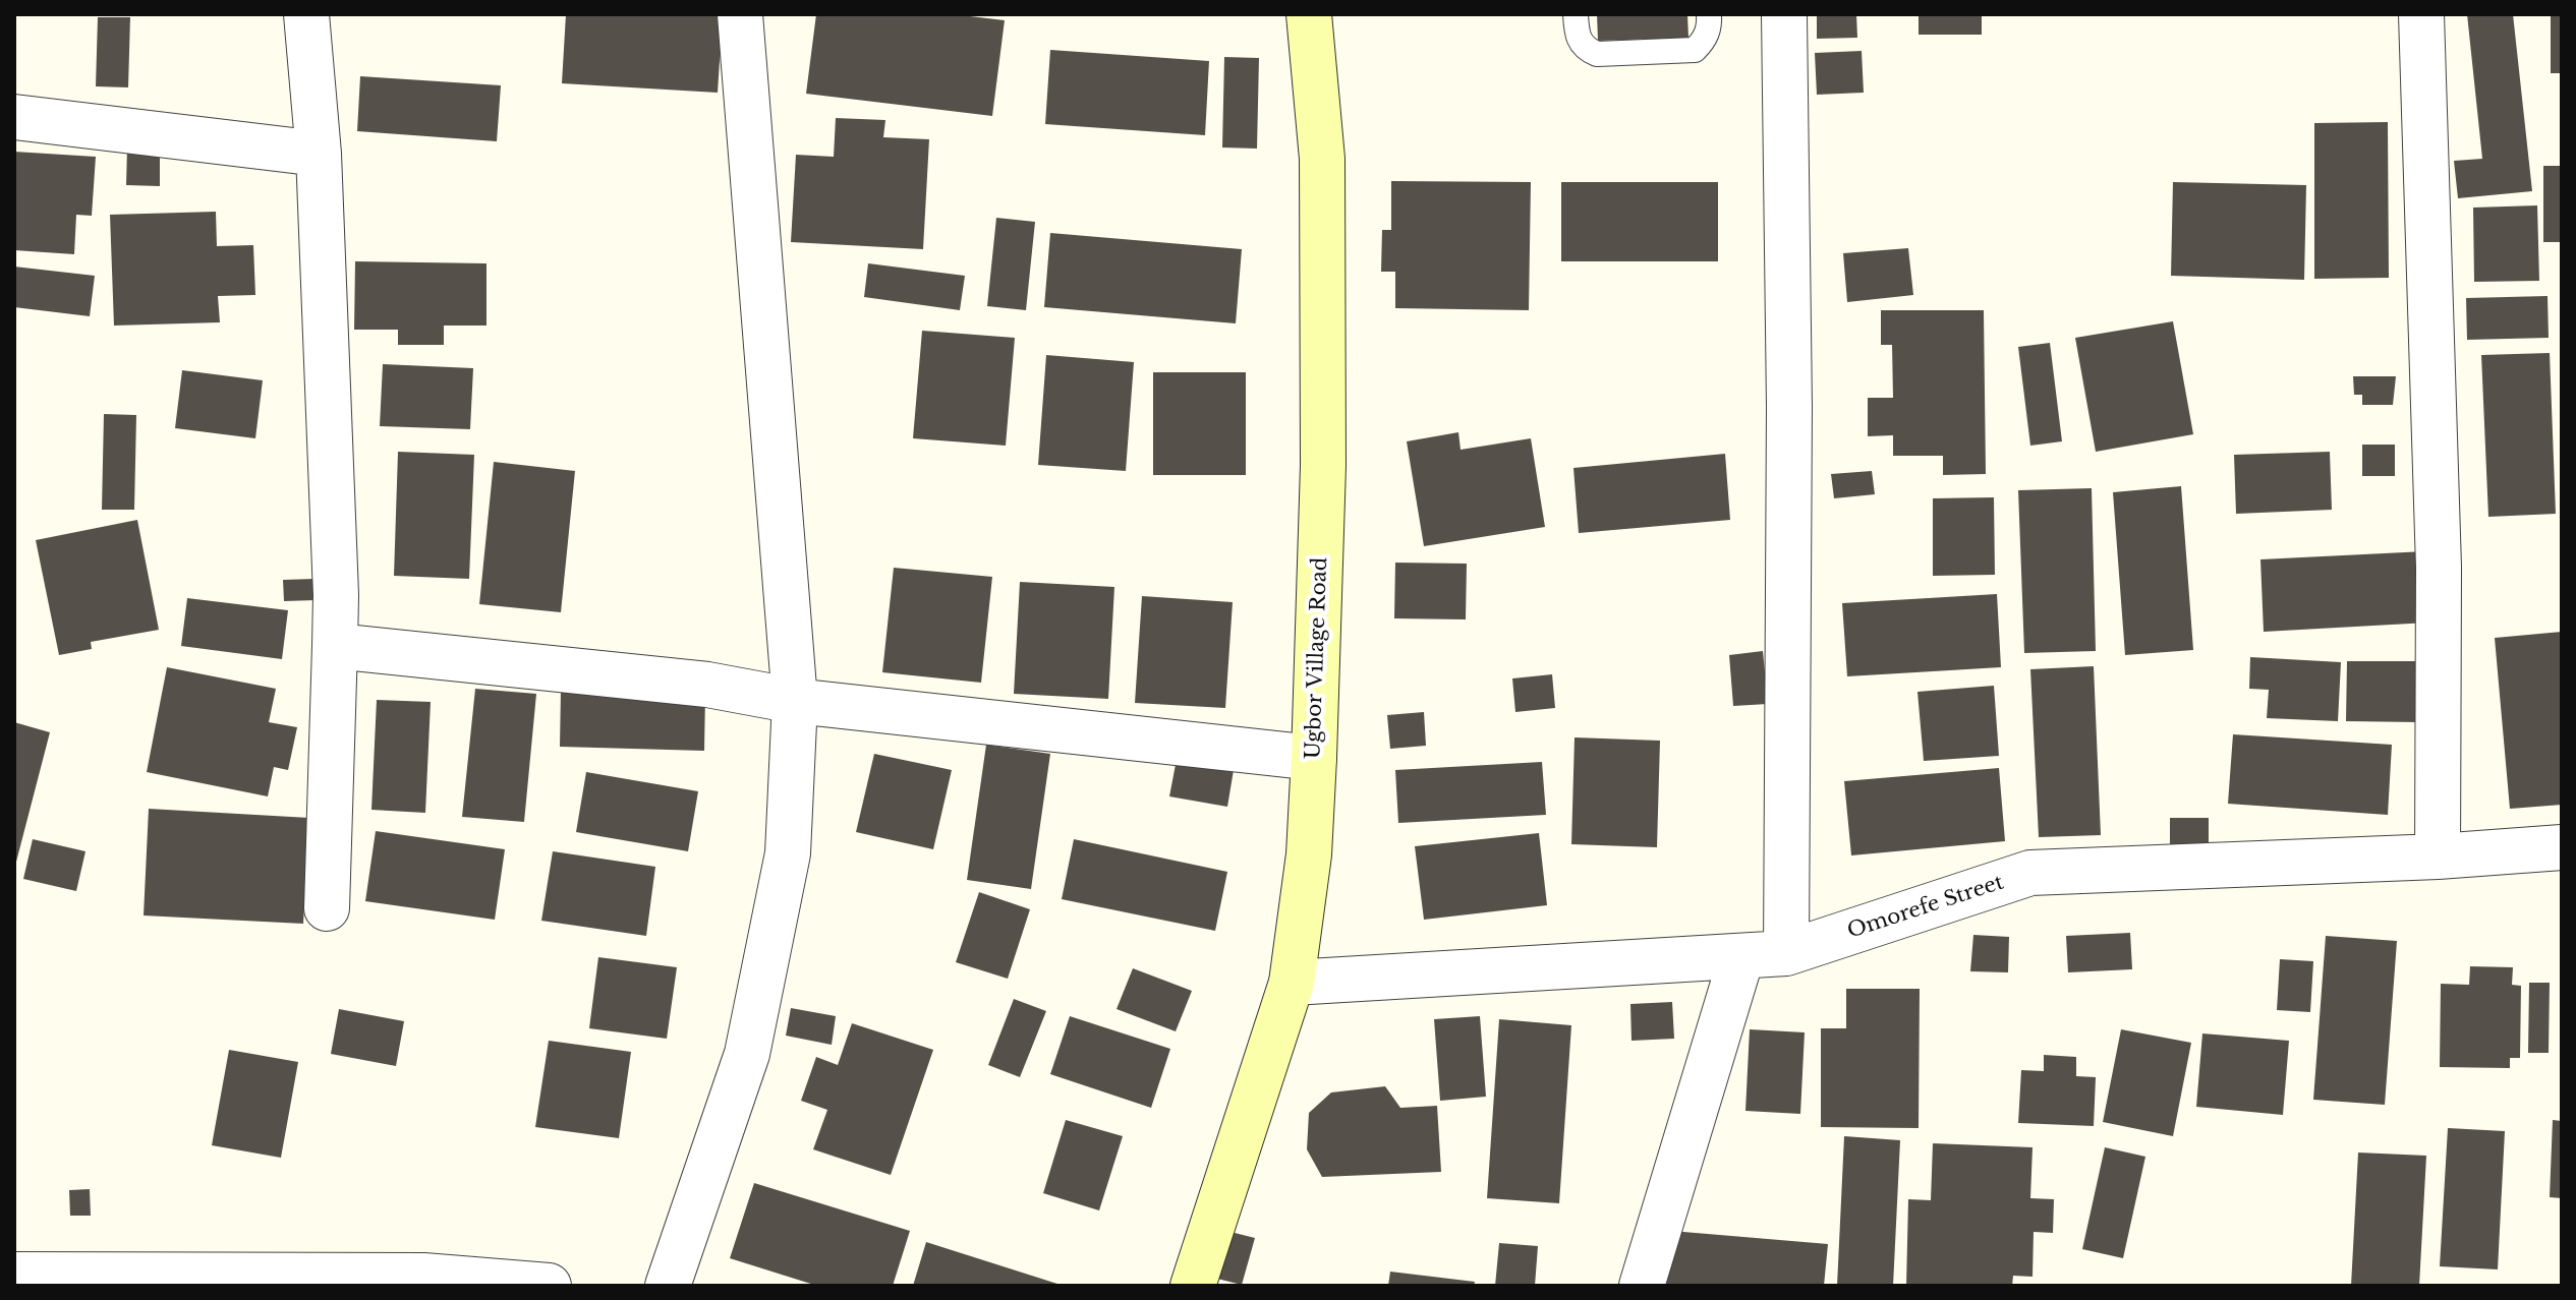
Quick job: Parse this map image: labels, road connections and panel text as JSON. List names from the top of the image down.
{
  "streets": {
    "street": ["Ugbor Village Road", "Omorefe Street"]
  },
  "crossings": [
    ["Ugbor Village Road", "Omorefe Street"]
  ]
}
